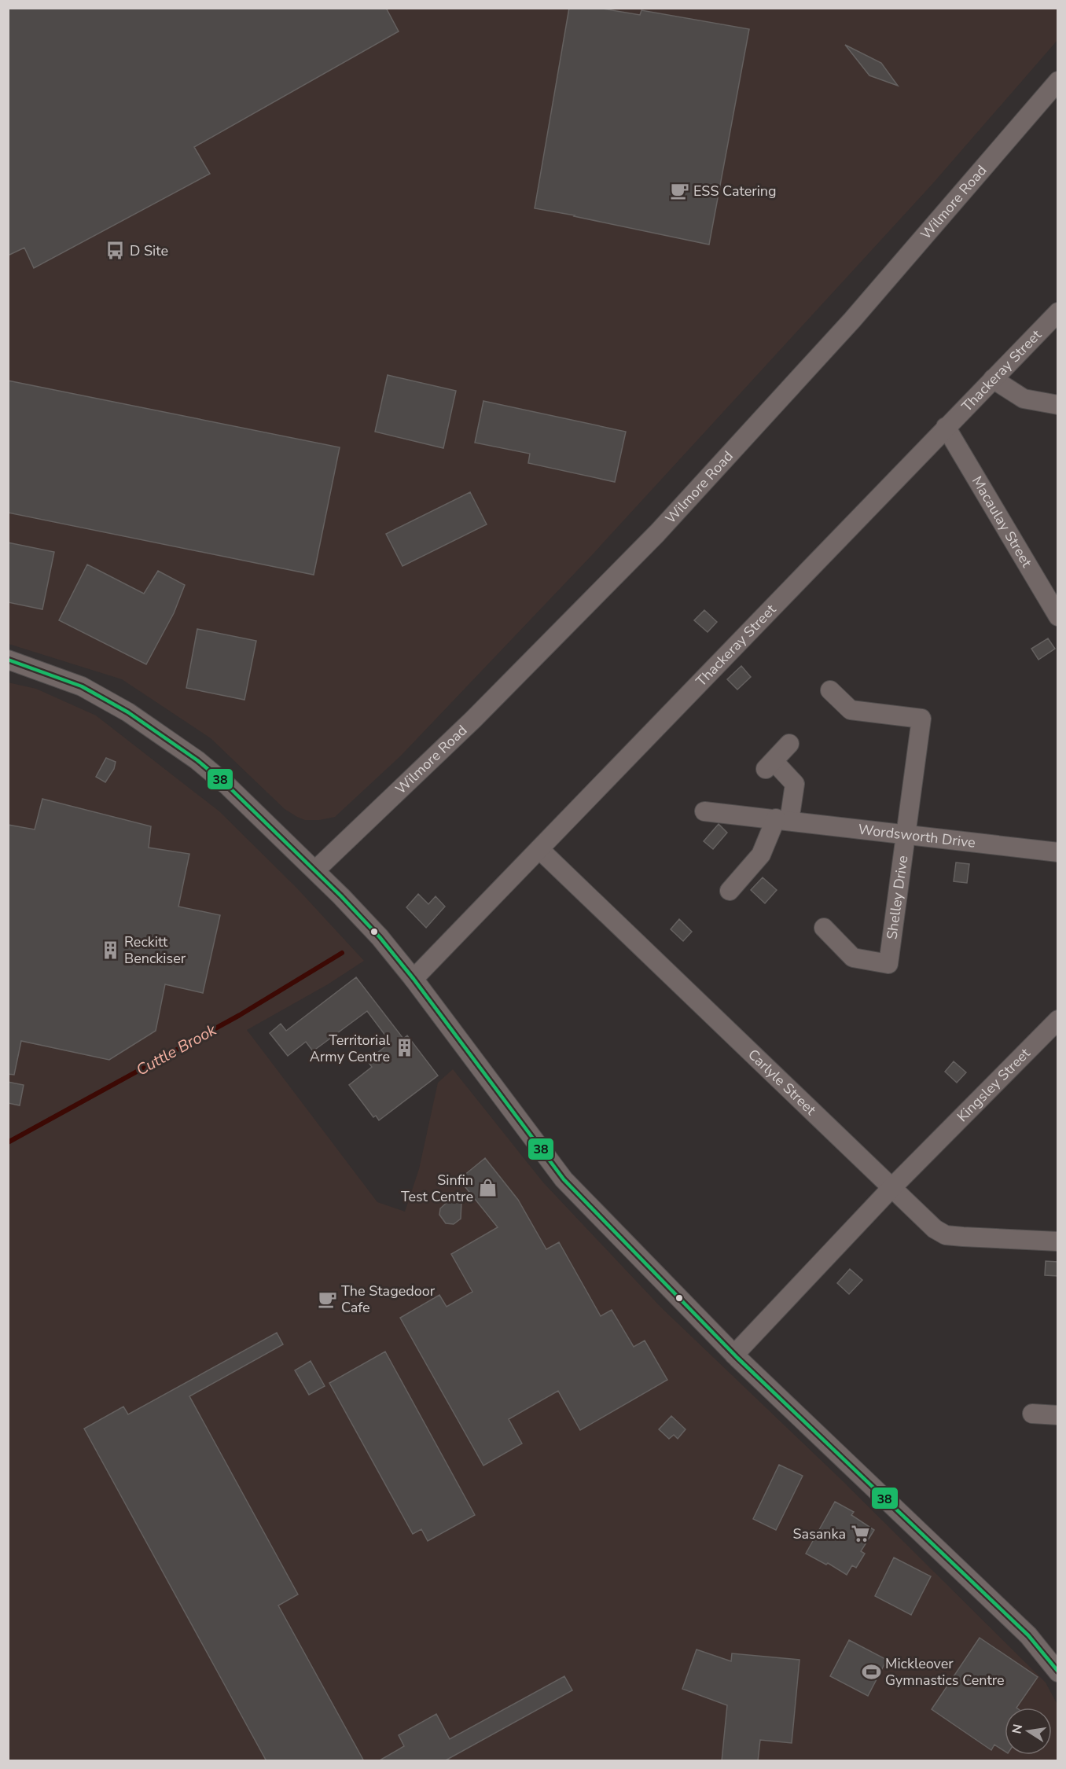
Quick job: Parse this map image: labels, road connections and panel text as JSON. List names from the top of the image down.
{
  "streets": {
    "street": [
      "Wilmore Road",
      "Thackeray Street",
      "Macaulay Street",
      "Wordsworth Drive",
      "Shelley Drive",
      "Carlyle Street",
      "Kingsley Street"
    ]
  },
  "crossings": [
    ["Thackeray Street", "Macaulay Street"],
    ["Thackeray Street", "Carlyle Street"],
    ["Wordsworth Drive", "Shelley Drive"],
    ["Carlyle Street", "Kingsley Street"]
  ],
  "water": ["Cuttle Brook"],
  "places": {
    "cafe": ["ESS Catering", "The Stagedoor Cafe"],
    "bus stop": ["D Site"],
    "building": ["Reckitt Benckiser", "Territorial Army Centre"],
    "shop": ["Sinfin Test Centre"],
    "supermarket": ["Sasanka"],
    "sports": ["Mickleover Gymnastics Centre"]
  },
  "lines": ["transit line 38"],
  "north": "left"
}
